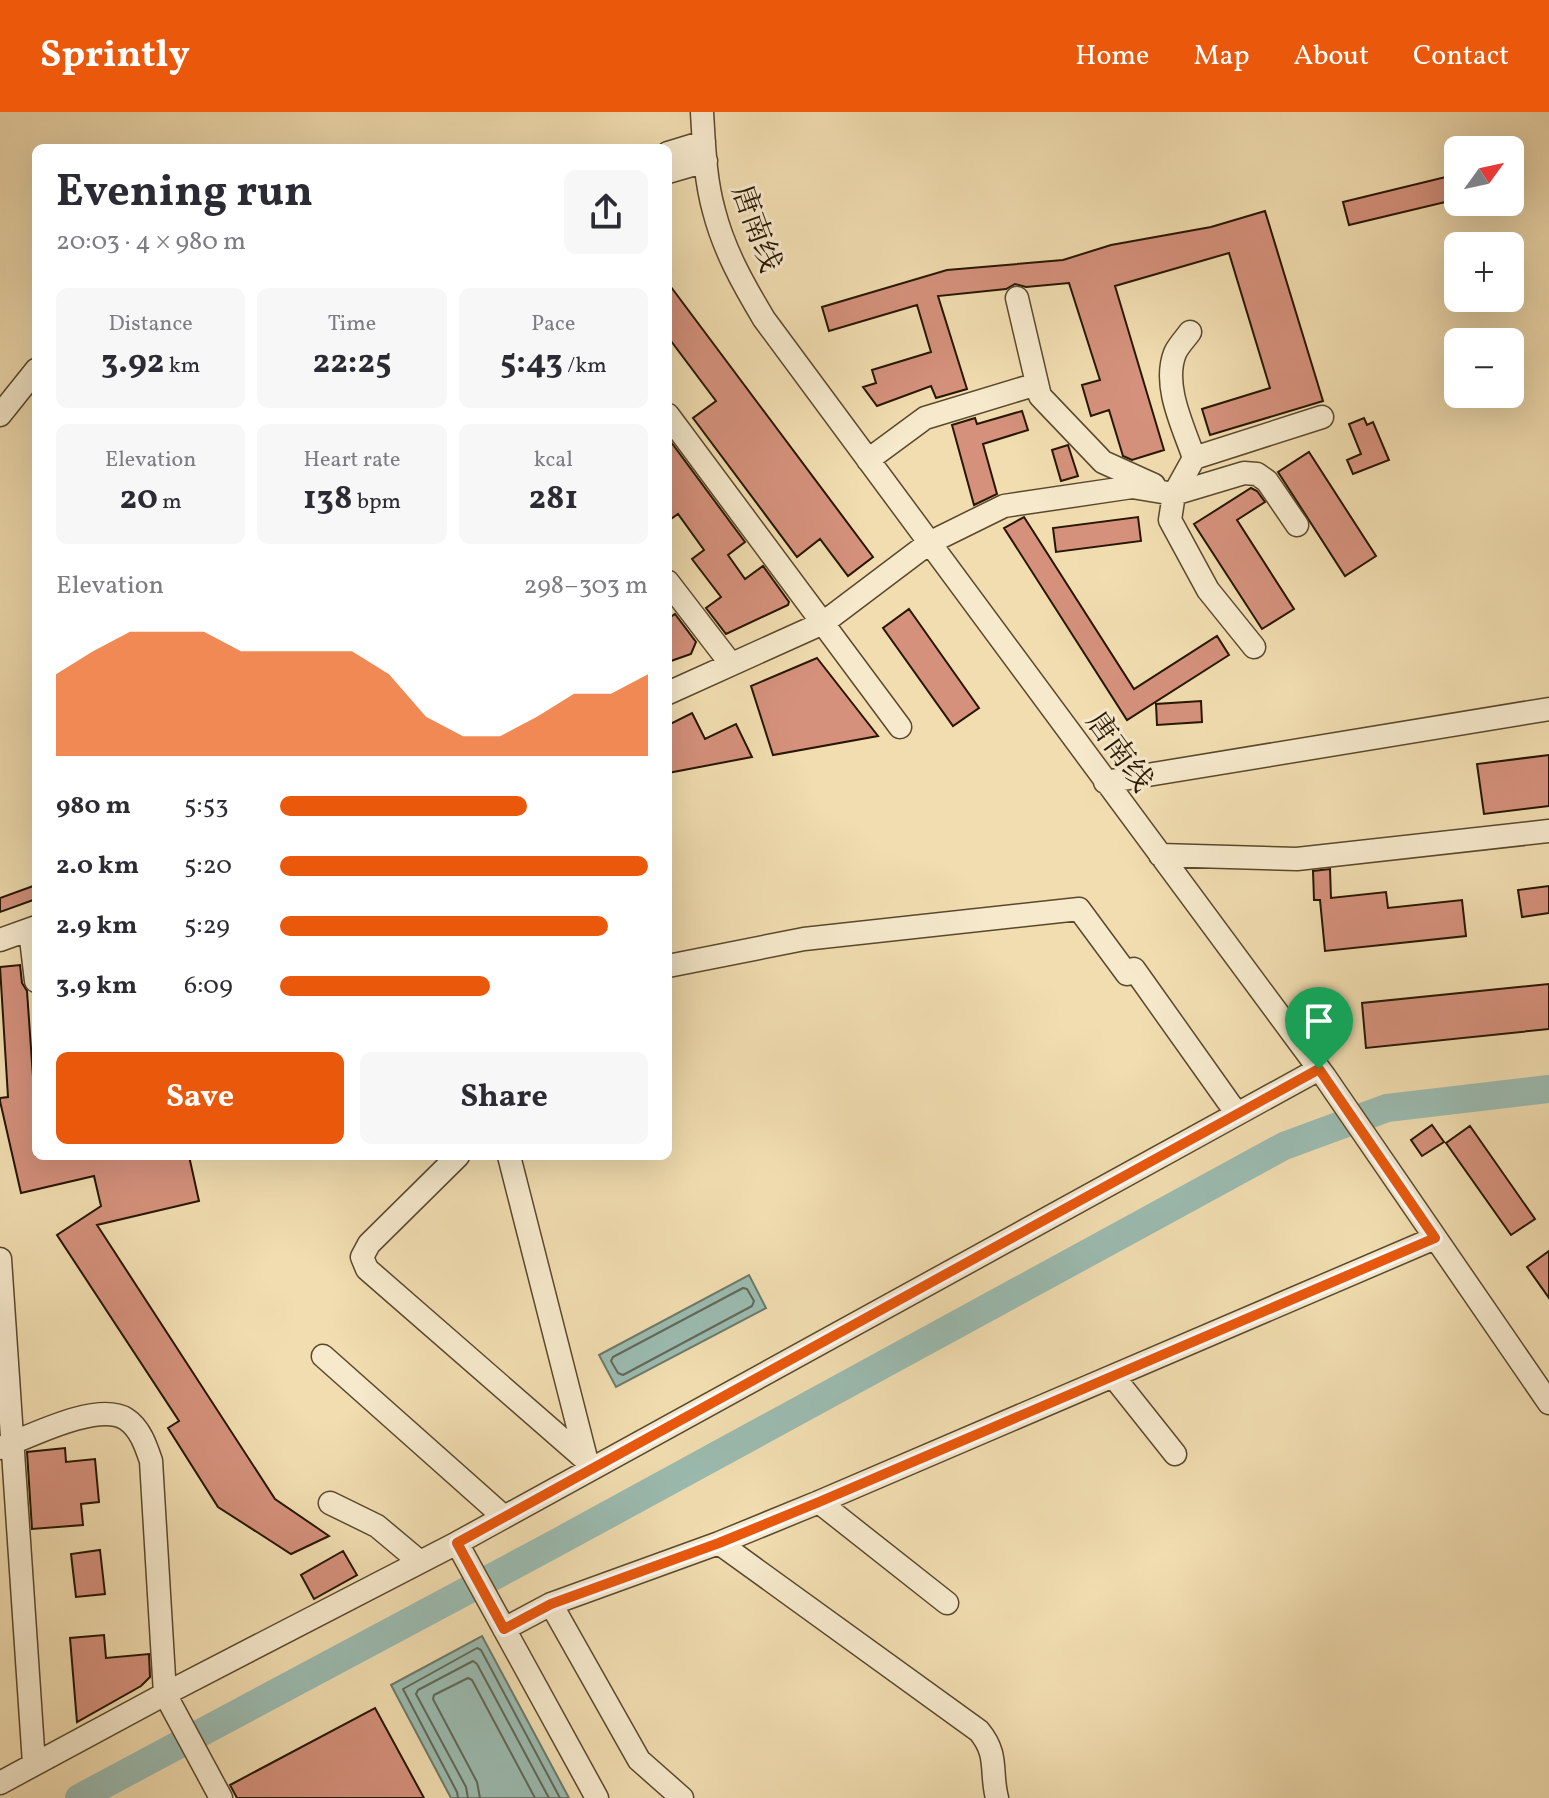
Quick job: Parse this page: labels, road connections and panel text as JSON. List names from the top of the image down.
{
  "streets": {
    "street": ["唐南线"]
  },
  "north": "top right",
  "page": {
    "header": "Sprintly",
    "nav": [
      "Home",
      "Map",
      "About",
      "Contact"
    ],
    "map_buttons": ["+", "−"],
    "heading": ["Evening run", "20:03 · 4 × 980 m"],
    "stats": [
      ["Distance", "3.92 km"],
      ["Time", "22:25"],
      ["Pace", "5:43 /km"],
      ["Elevation", "20 m"],
      ["Heart rate", "138 bpm"],
      ["kcal", "281"]
    ],
    "chart": ["Elevation", "298–303 m"],
    "list": [
      {
        "name": "980 m",
        "note": "5:53"
      },
      {
        "name": "2.0 km",
        "note": "5:20"
      },
      {
        "name": "2.9 km",
        "note": "5:29"
      },
      {
        "name": "3.9 km",
        "note": "6:09"
      }
    ],
    "buttons": ["Save", "Share"]
  }
}
